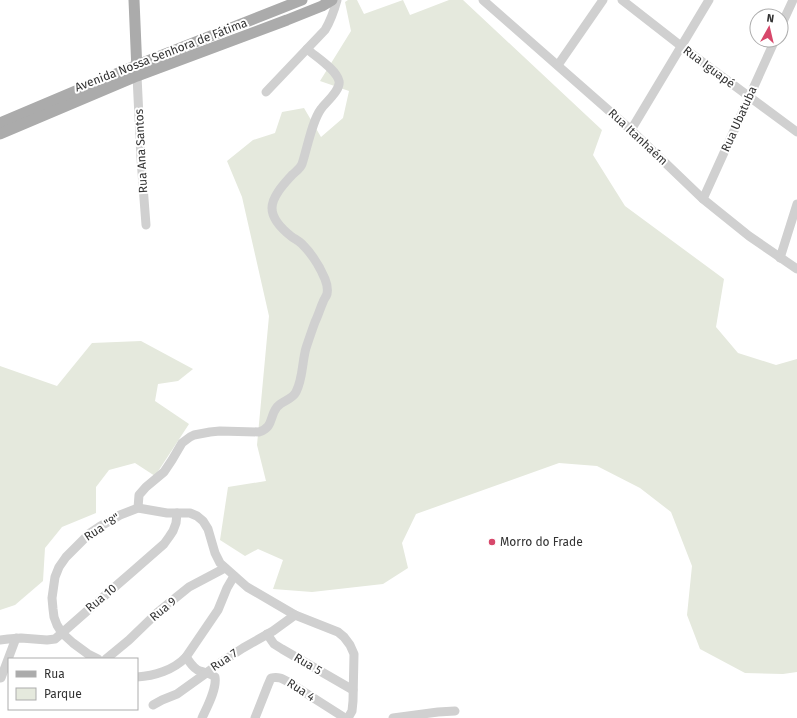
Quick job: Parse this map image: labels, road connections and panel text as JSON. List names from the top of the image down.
{
  "streets": {
    "main road": ["Avenida Nossa Senhora de Fátima"],
    "street": [
      "Rua Iguapé",
      "Rua Ubatuba",
      "Rua Itanhaém",
      "Rua Ana Santos",
      "Rua \"8\"",
      "Rua 10",
      "Rua 9",
      "Rua 7",
      "Rua 5",
      "Rua 4"
    ]
  },
  "crossings": [
    ["Avenida Nossa Senhora de Fátima", "Rua Ana Santos"],
    ["Rua Iguapé", "Rua Ubatuba"],
    ["Rua Ubatuba", "Rua Itanhaém"],
    ["Rua \"8\"", "Rua 10"],
    ["Rua 7", "Rua 5"]
  ],
  "places": ["Morro do Frade"],
  "legend": ["Rua", "Parque"],
  "north": "top"
}
